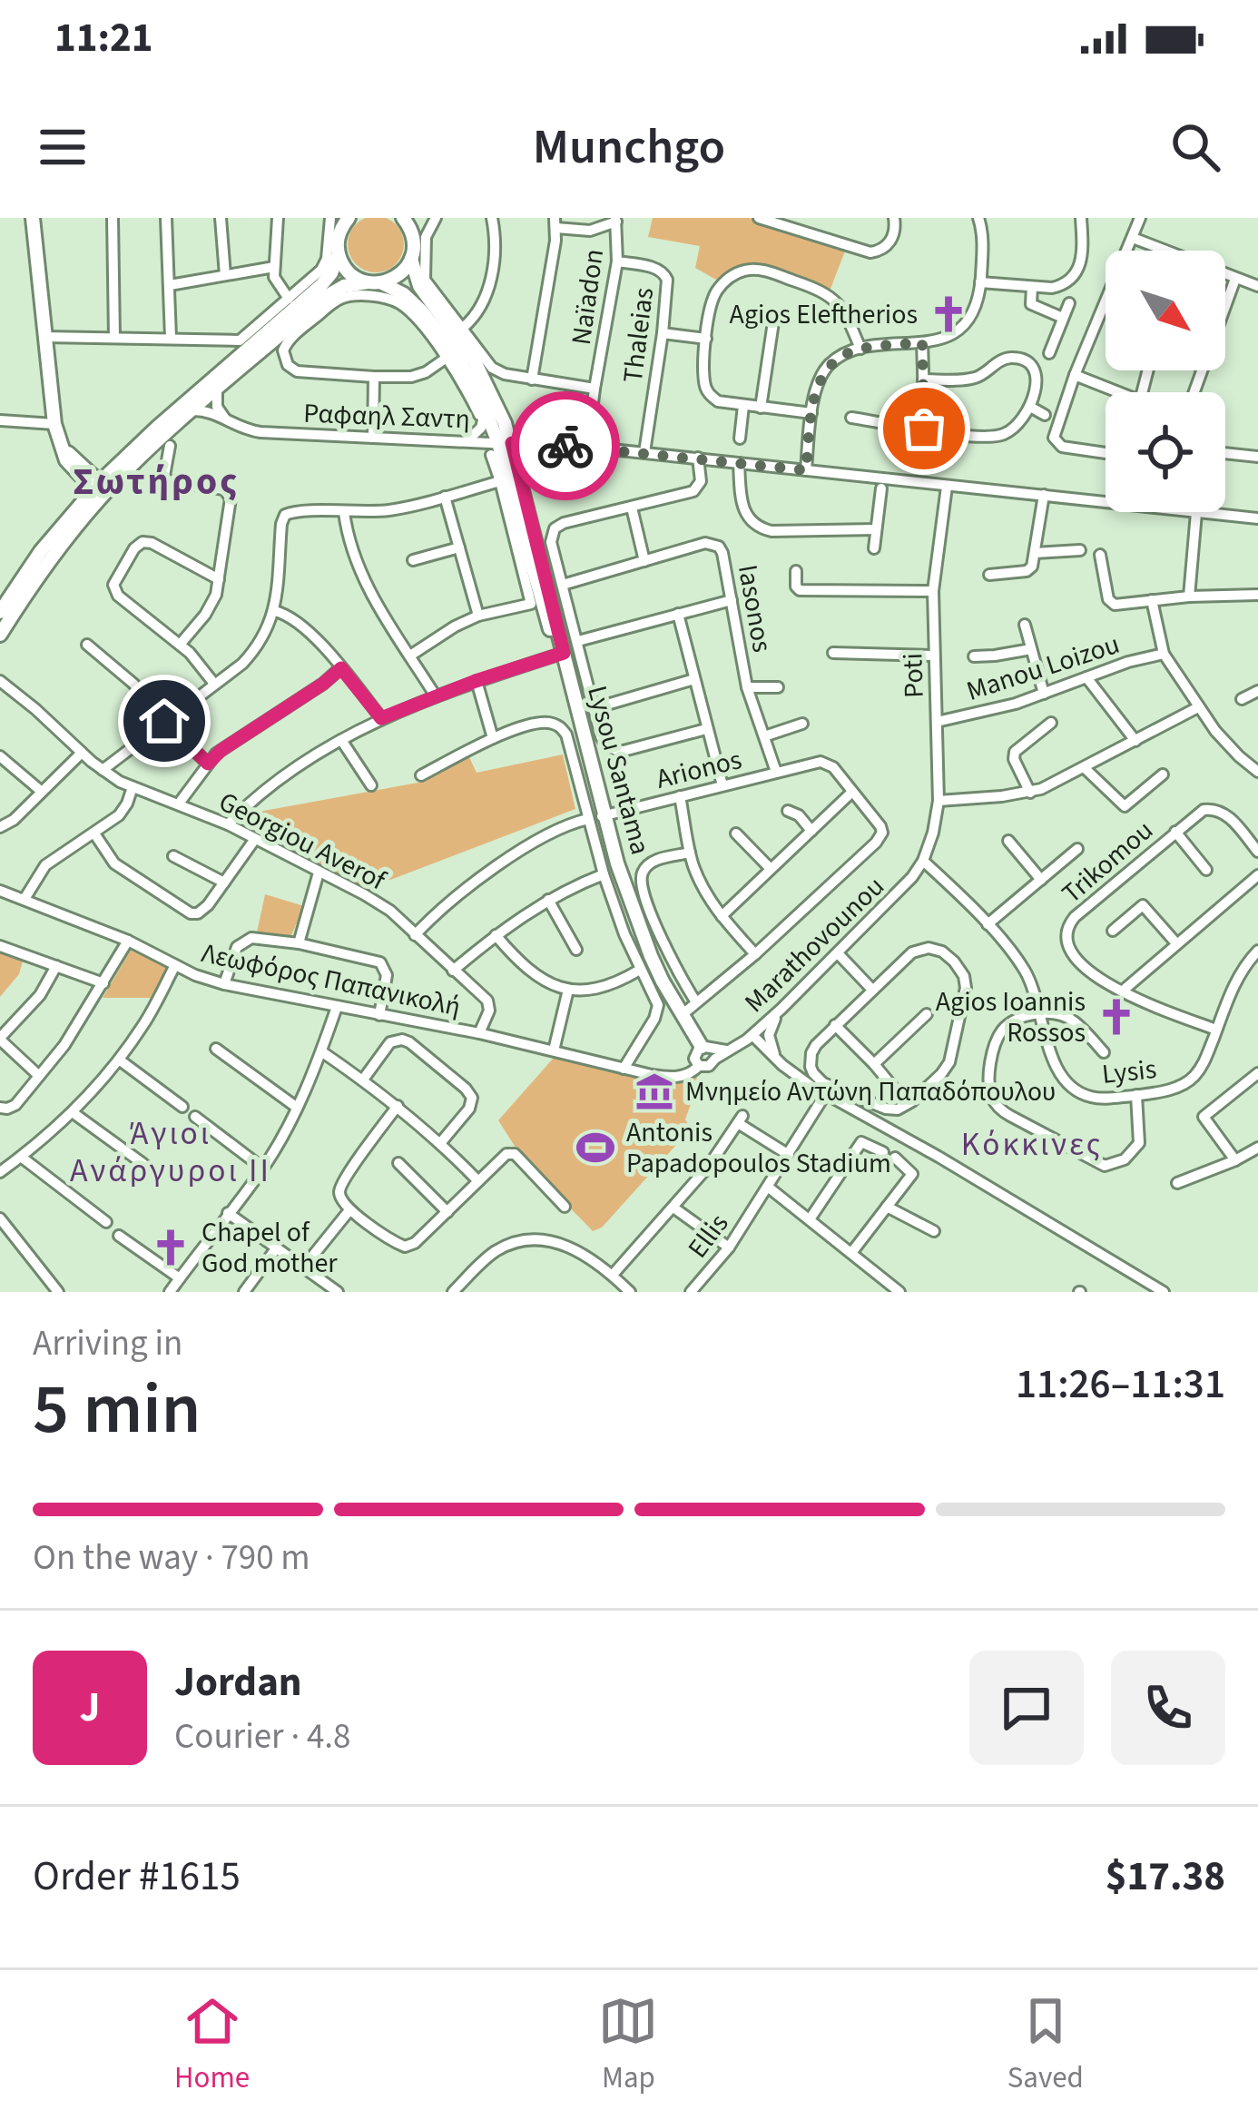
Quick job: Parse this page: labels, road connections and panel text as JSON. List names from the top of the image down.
{
  "streets": {
    "main road": ["Lysou Santama"],
    "street": [
      "Naïadon",
      "Thaleias",
      "Ραφαηλ Σαντη",
      "Iasonos",
      "Manou Loizou",
      "Poti",
      "Arionos",
      "Georgiou Averof",
      "Trikomou",
      "Marathovounou",
      "Λεωφόρος Παπανικολή",
      "Lysis",
      "Ellis"
    ]
  },
  "crossings": [
    ["Naïadon", "Thaleias"],
    ["Naïadon", "Ραφαηλ Σαντη"],
    ["Thaleias", "Ραφαηλ Σαντη"],
    ["Ραφαηλ Σαντη", "Poti"],
    ["Ραφαηλ Σαντη", "Lysou Santama"],
    ["Iasonos", "Arionos"],
    ["Manou Loizou", "Poti"],
    ["Poti", "Marathovounou"],
    ["Poti", "Lysis"],
    ["Arionos", "Lysou Santama"],
    ["Arionos", "Georgiou Averof"],
    ["Lysou Santama", "Marathovounou"],
    ["Lysou Santama", "Λεωφόρος Παπανικολή"],
    ["Georgiou Averof", "Λεωφόρος Παπανικολή"],
    ["Trikomou", "Lysis"],
    ["Marathovounou", "Λεωφόρος Παπανικολή"],
    ["Marathovounou", "Lysis"]
  ],
  "districts": ["Σωτήρος", "Άγιοι Ανάργυροι ΙΙ", "Κόκκινες"],
  "places": {
    "church": ["Agios Eleftherios", "Agios Ioannis Rossos", "Chapel of God mother"],
    "museum": ["Μνημείο Αντώνη Παπαδόπουλου"],
    "sports": ["Antonis Papadopoulos Stadium"]
  },
  "north": "bottom right",
  "page": {
    "status": "11:21",
    "header": "Munchgo",
    "heading": ["5 min", "Arriving in", "11:26–11:31"],
    "panel": [
      "Jordan",
      "Courier · 4.8",
      "Order #1615",
      "$17.38"
    ],
    "bar": "On the way · 790 m",
    "round": "J",
    "tabs": ["Home", "Map", "Saved"]
  }
}
